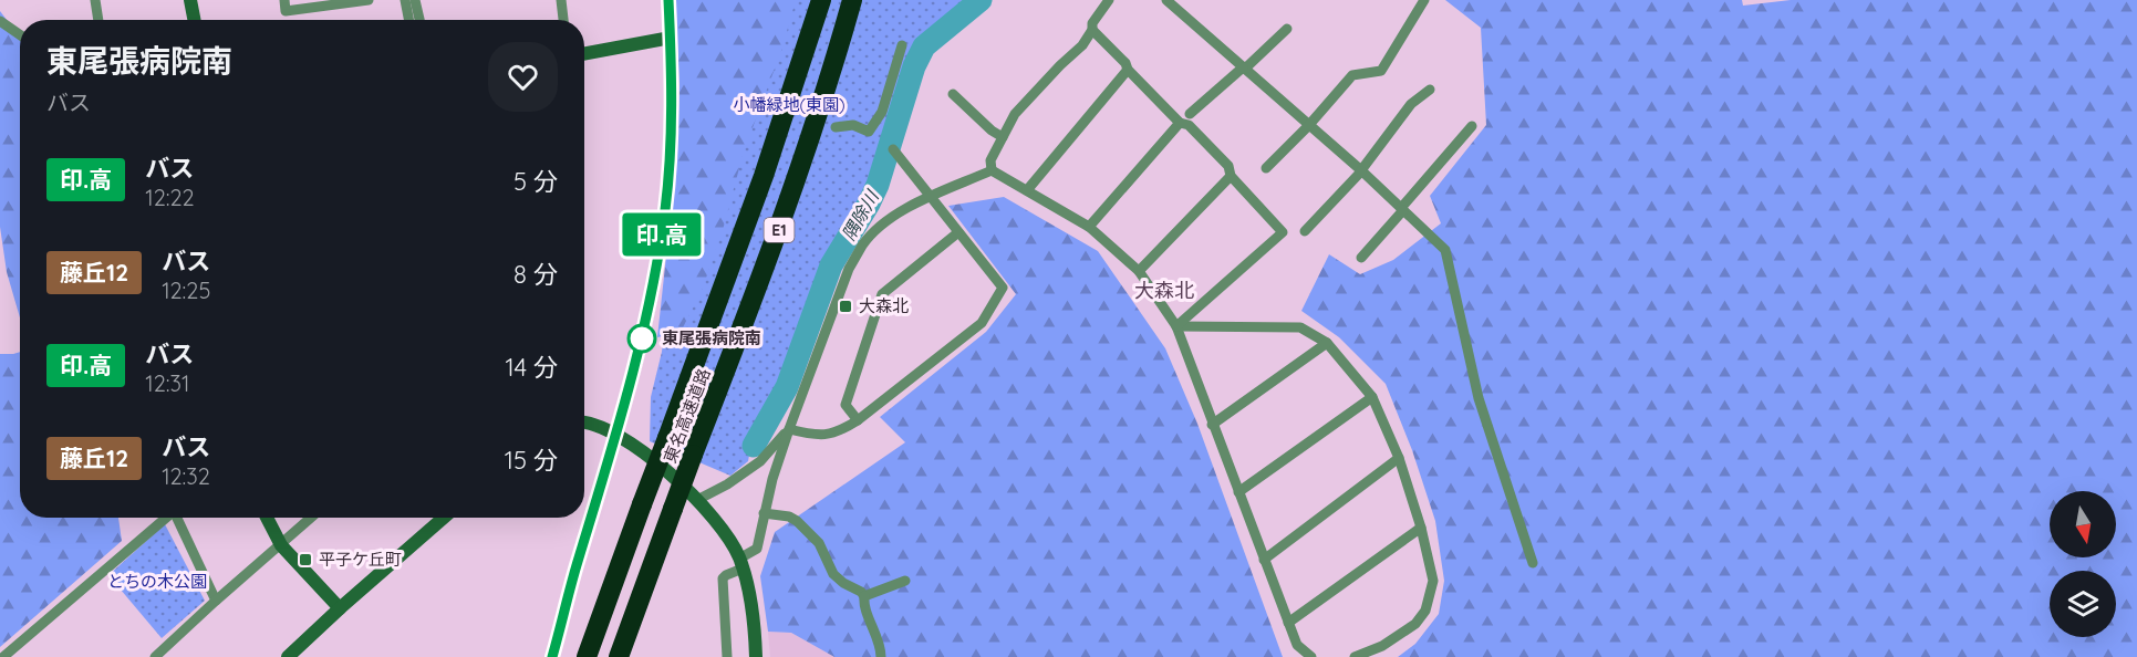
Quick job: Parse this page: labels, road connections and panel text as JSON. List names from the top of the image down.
{
  "streets": {
    "highway": ["E1", "東名高速道路"]
  },
  "districts": ["大森北"],
  "water": ["隅除川"],
  "parks": ["小幡緑地(東園)", "とちの木公園"],
  "places": {
    "transit": ["大森北", "平子ケ丘町"],
    "other": ["東尾張病院南"]
  },
  "lines": ["bus line 印.高"],
  "north": "bottom",
  "page": {
    "on_map": "印.高",
    "heading": ["東尾張病院南", "バス"],
    "list": [
      {
        "mark": "印.高",
        "name": "バス",
        "note": "12:22",
        "value": "5 分"
      },
      {
        "mark": "藤丘12",
        "name": "バス",
        "note": "12:25",
        "value": "8 分"
      },
      {
        "mark": "印.高",
        "name": "バス",
        "note": "12:31",
        "value": "14 分"
      },
      {
        "mark": "藤丘12",
        "name": "バス",
        "note": "12:32",
        "value": "15 分"
      }
    ]
  }
}
